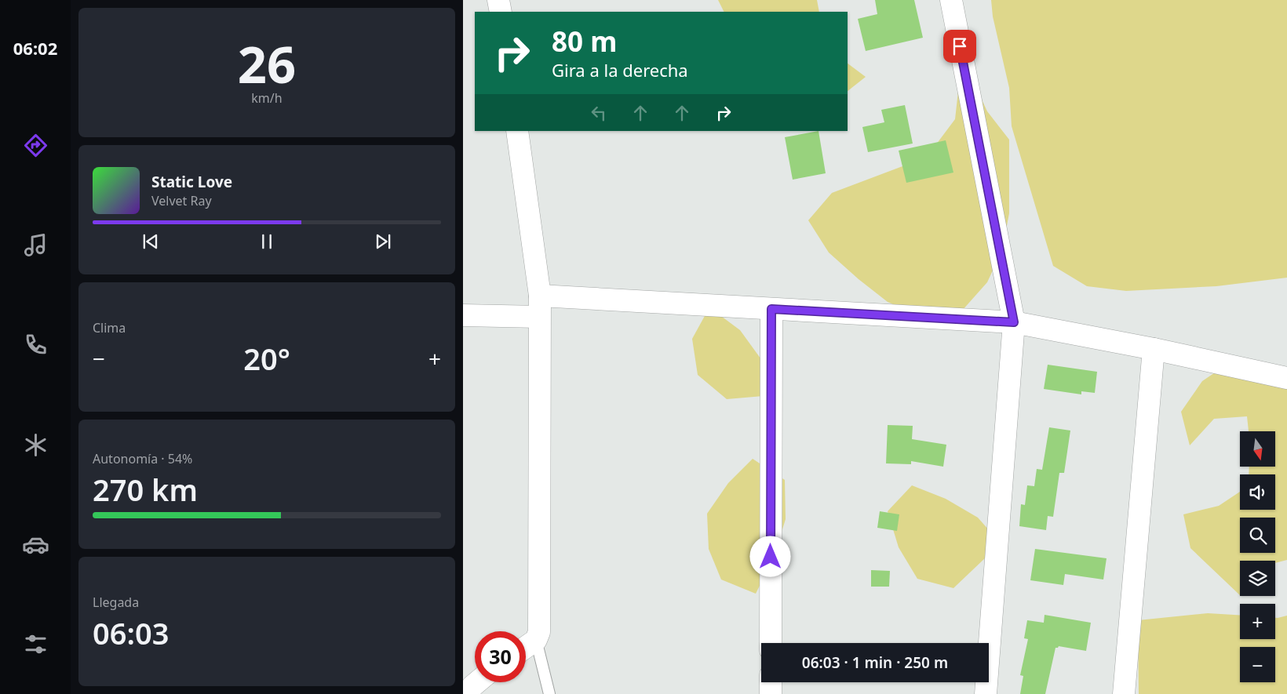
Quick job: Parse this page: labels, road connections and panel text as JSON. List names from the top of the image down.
{
  "north": "bottom",
  "page": {
    "tabs": "06:02",
    "tile": [
      ["26", "km/h"],
      "Clima",
      ["Autonomía · 54%", "270 km"],
      ["Llegada", "06:03"]
    ],
    "turn": ["80 m", "Gira a la derecha"],
    "song": ["Static Love", "Velvet Ray"],
    "heat": ["−", "20°", "+"],
    "map_buttons": ["+", "−"],
    "limit": "30",
    "trip": "06:03 · 1 min · 250 m"
  }
}
